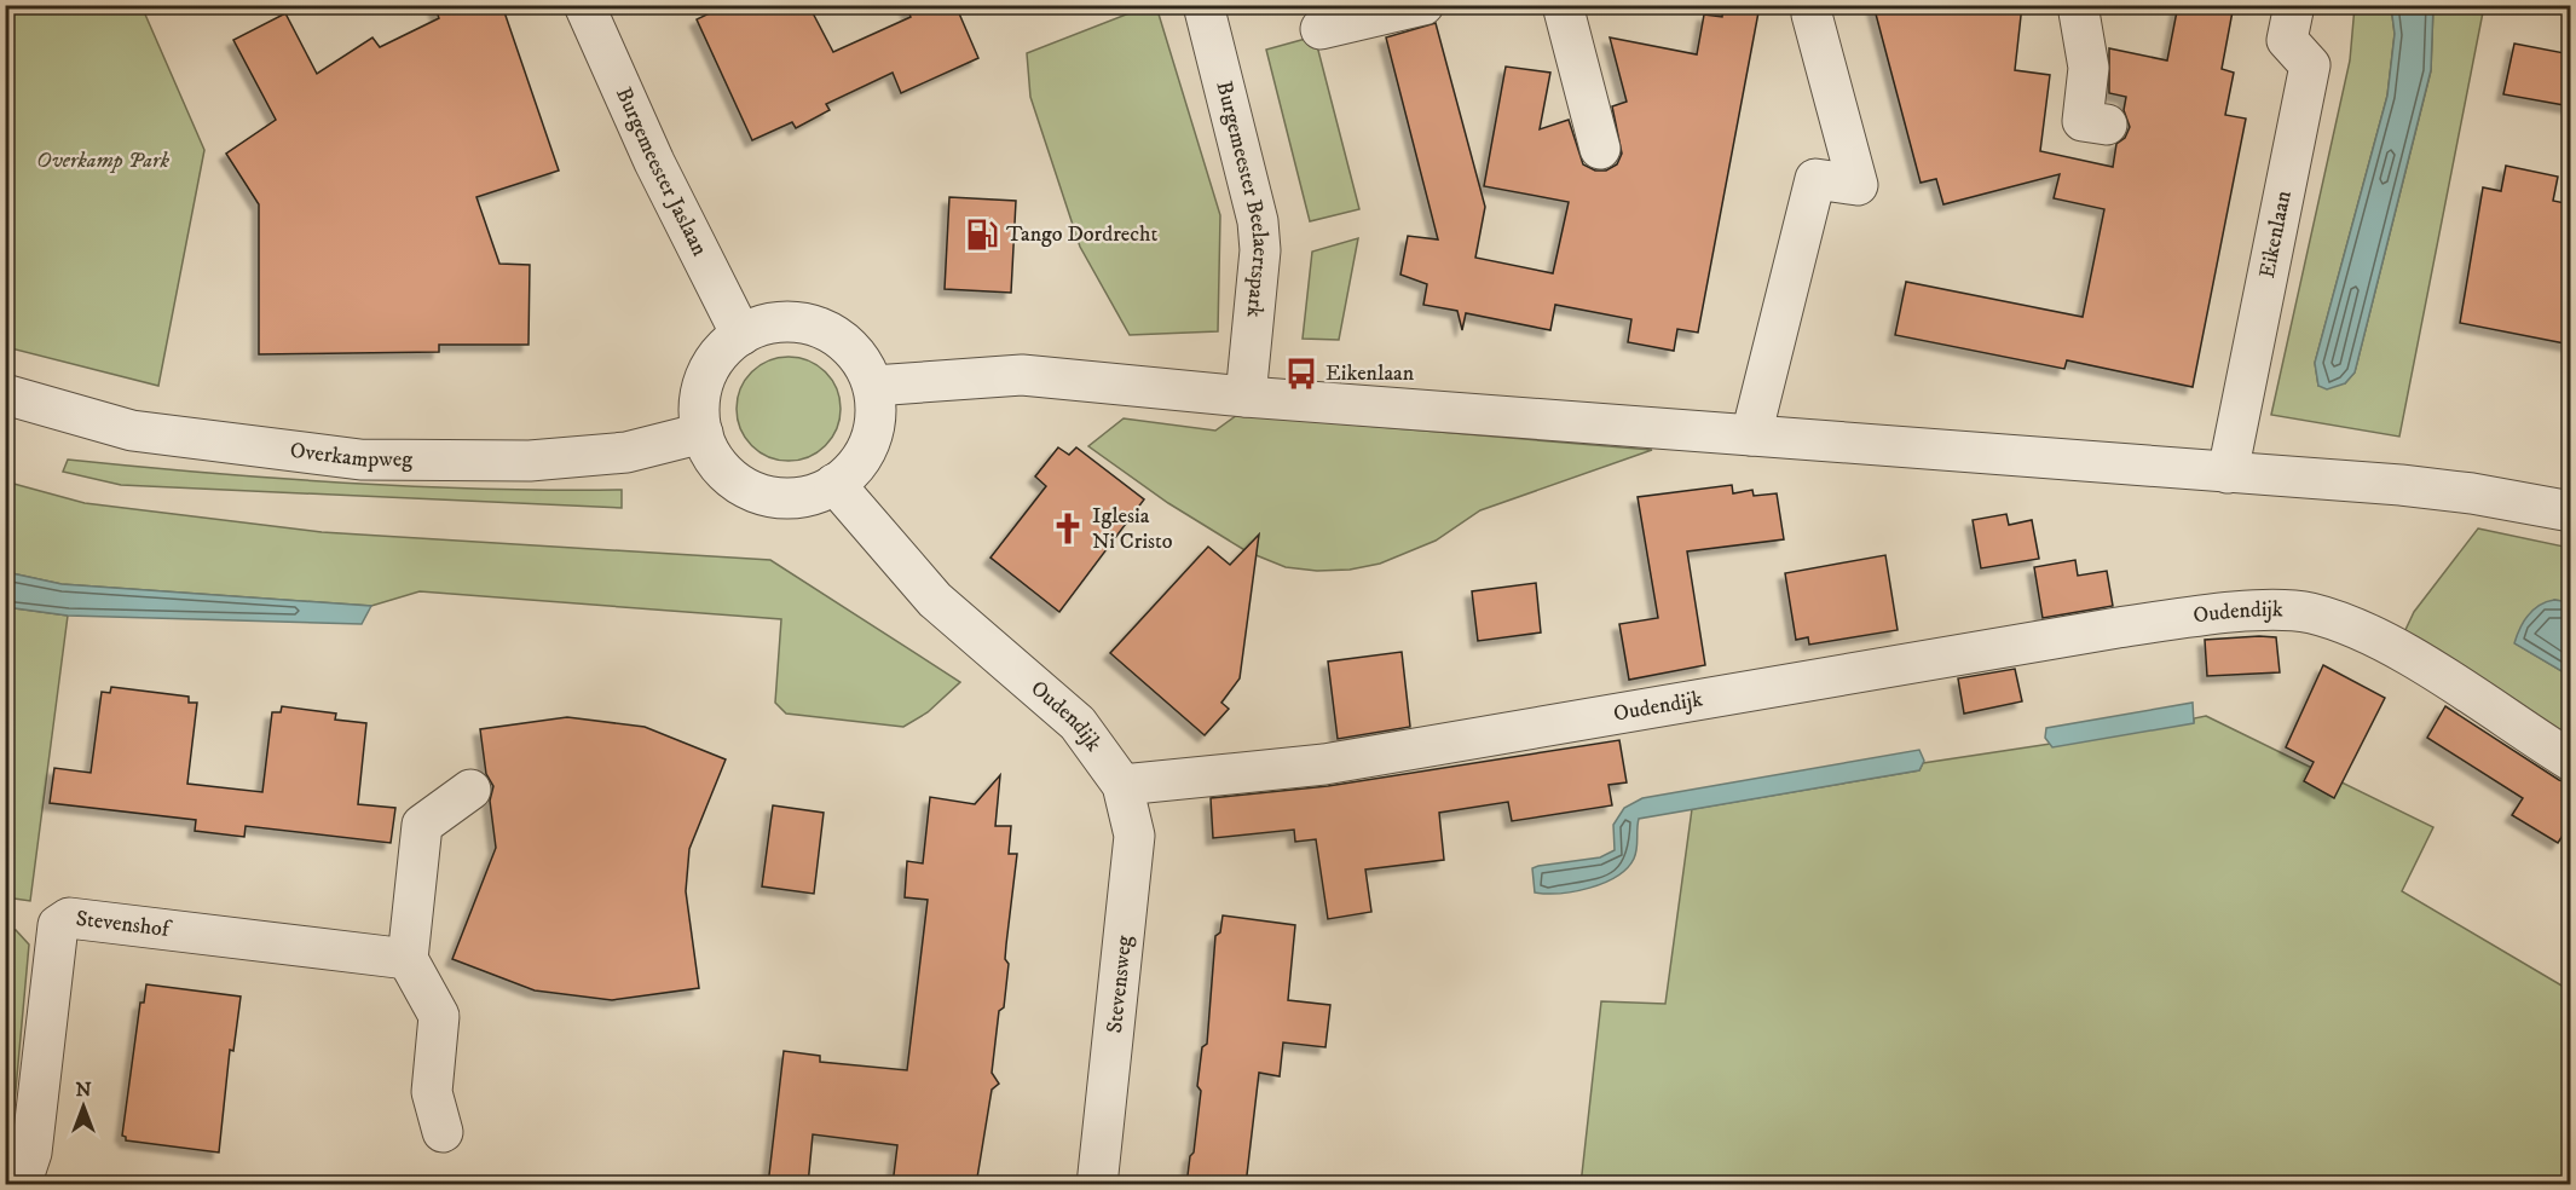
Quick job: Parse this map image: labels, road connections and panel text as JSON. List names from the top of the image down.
{
  "streets": {
    "street": [
      "Burgemeester Jaslaan",
      "Burgemeester Beelaertspark",
      "Eikenlaan",
      "Overkampweg",
      "Oudendijk",
      "Stevenshof",
      "Stevensweg"
    ]
  },
  "crossings": [
    ["Burgemeester Jaslaan", "Overkampweg"],
    ["Burgemeester Jaslaan", "Oudendijk"],
    ["Overkampweg", "Oudendijk"],
    ["Oudendijk", "Stevensweg"]
  ],
  "parks": ["Overkamp Park"],
  "places": {
    "fuel station": ["Tango Dordrecht"],
    "bus stop": ["Eikenlaan"],
    "church": ["Iglesia Ni Cristo"]
  },
  "north": "top"
}
